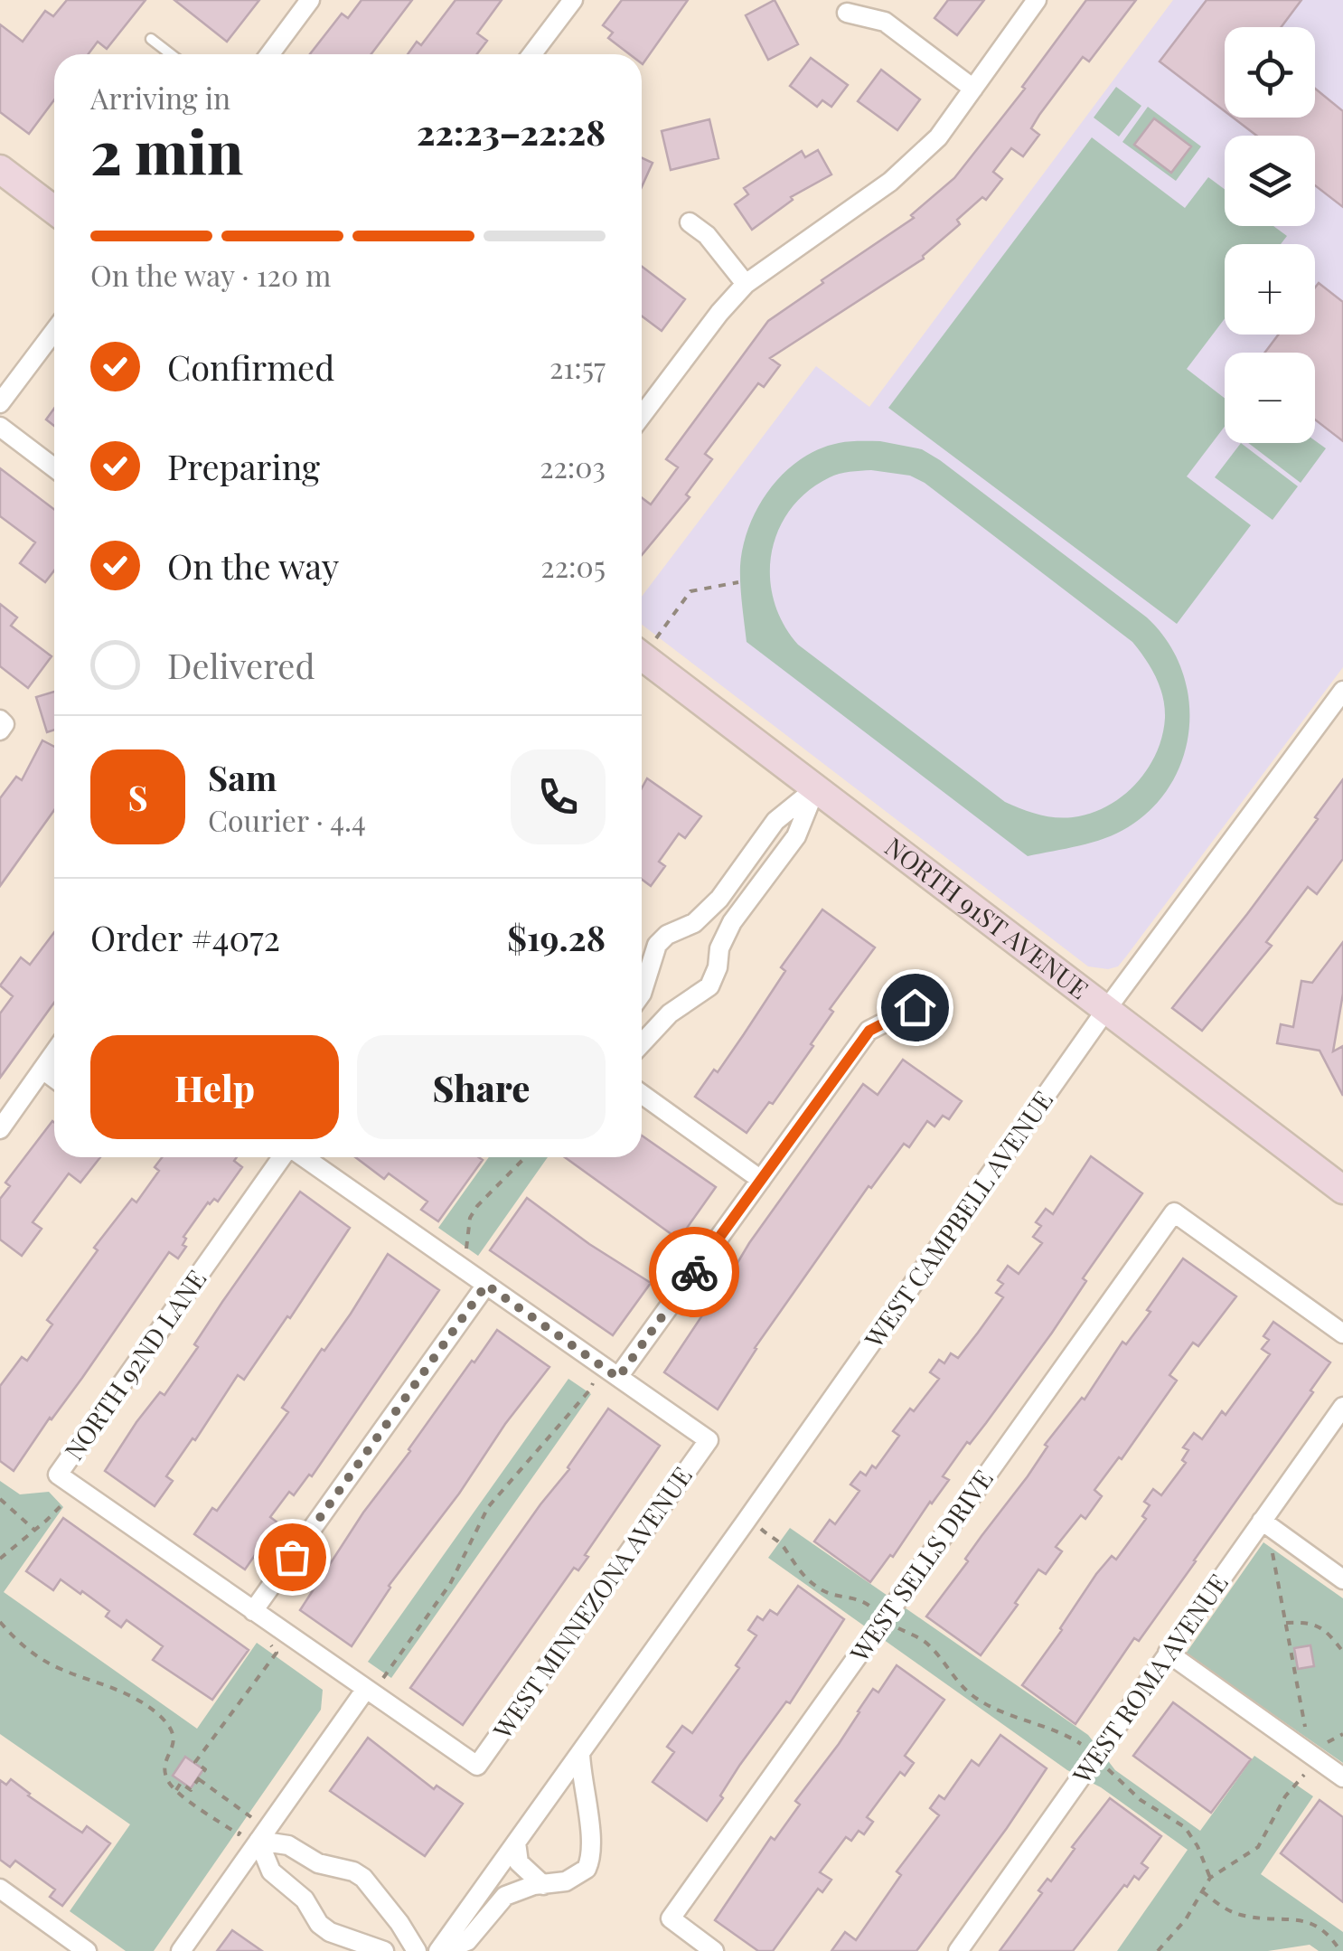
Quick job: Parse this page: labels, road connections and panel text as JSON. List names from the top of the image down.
{
  "streets": {
    "main road": ["NORTH 91ST AVENUE"],
    "street": [
      "WEST CAMPBELL AVENUE",
      "NORTH 92ND LANE",
      "WEST SELLS DRIVE",
      "WEST MINNEZONA AVENUE",
      "WEST ROMA AVENUE"
    ]
  },
  "crossings": [
    ["NORTH 91ST AVENUE", "WEST CAMPBELL AVENUE"],
    ["NORTH 92ND LANE", "WEST MINNEZONA AVENUE"]
  ],
  "page": {
    "map_buttons": ["+", "−"],
    "heading": ["2 min", "Arriving in", "22:23–22:28"],
    "panel": [
      "Sam",
      "Courier · 4.4",
      "Order #4072",
      "$19.28"
    ],
    "bar": "On the way · 120 m",
    "list": [
      ["Confirmed", "21:57"],
      ["Preparing", "22:03"],
      ["On the way", "22:05"],
      "Delivered"
    ],
    "round": "S",
    "buttons": ["Help", "Share"]
  }
}
